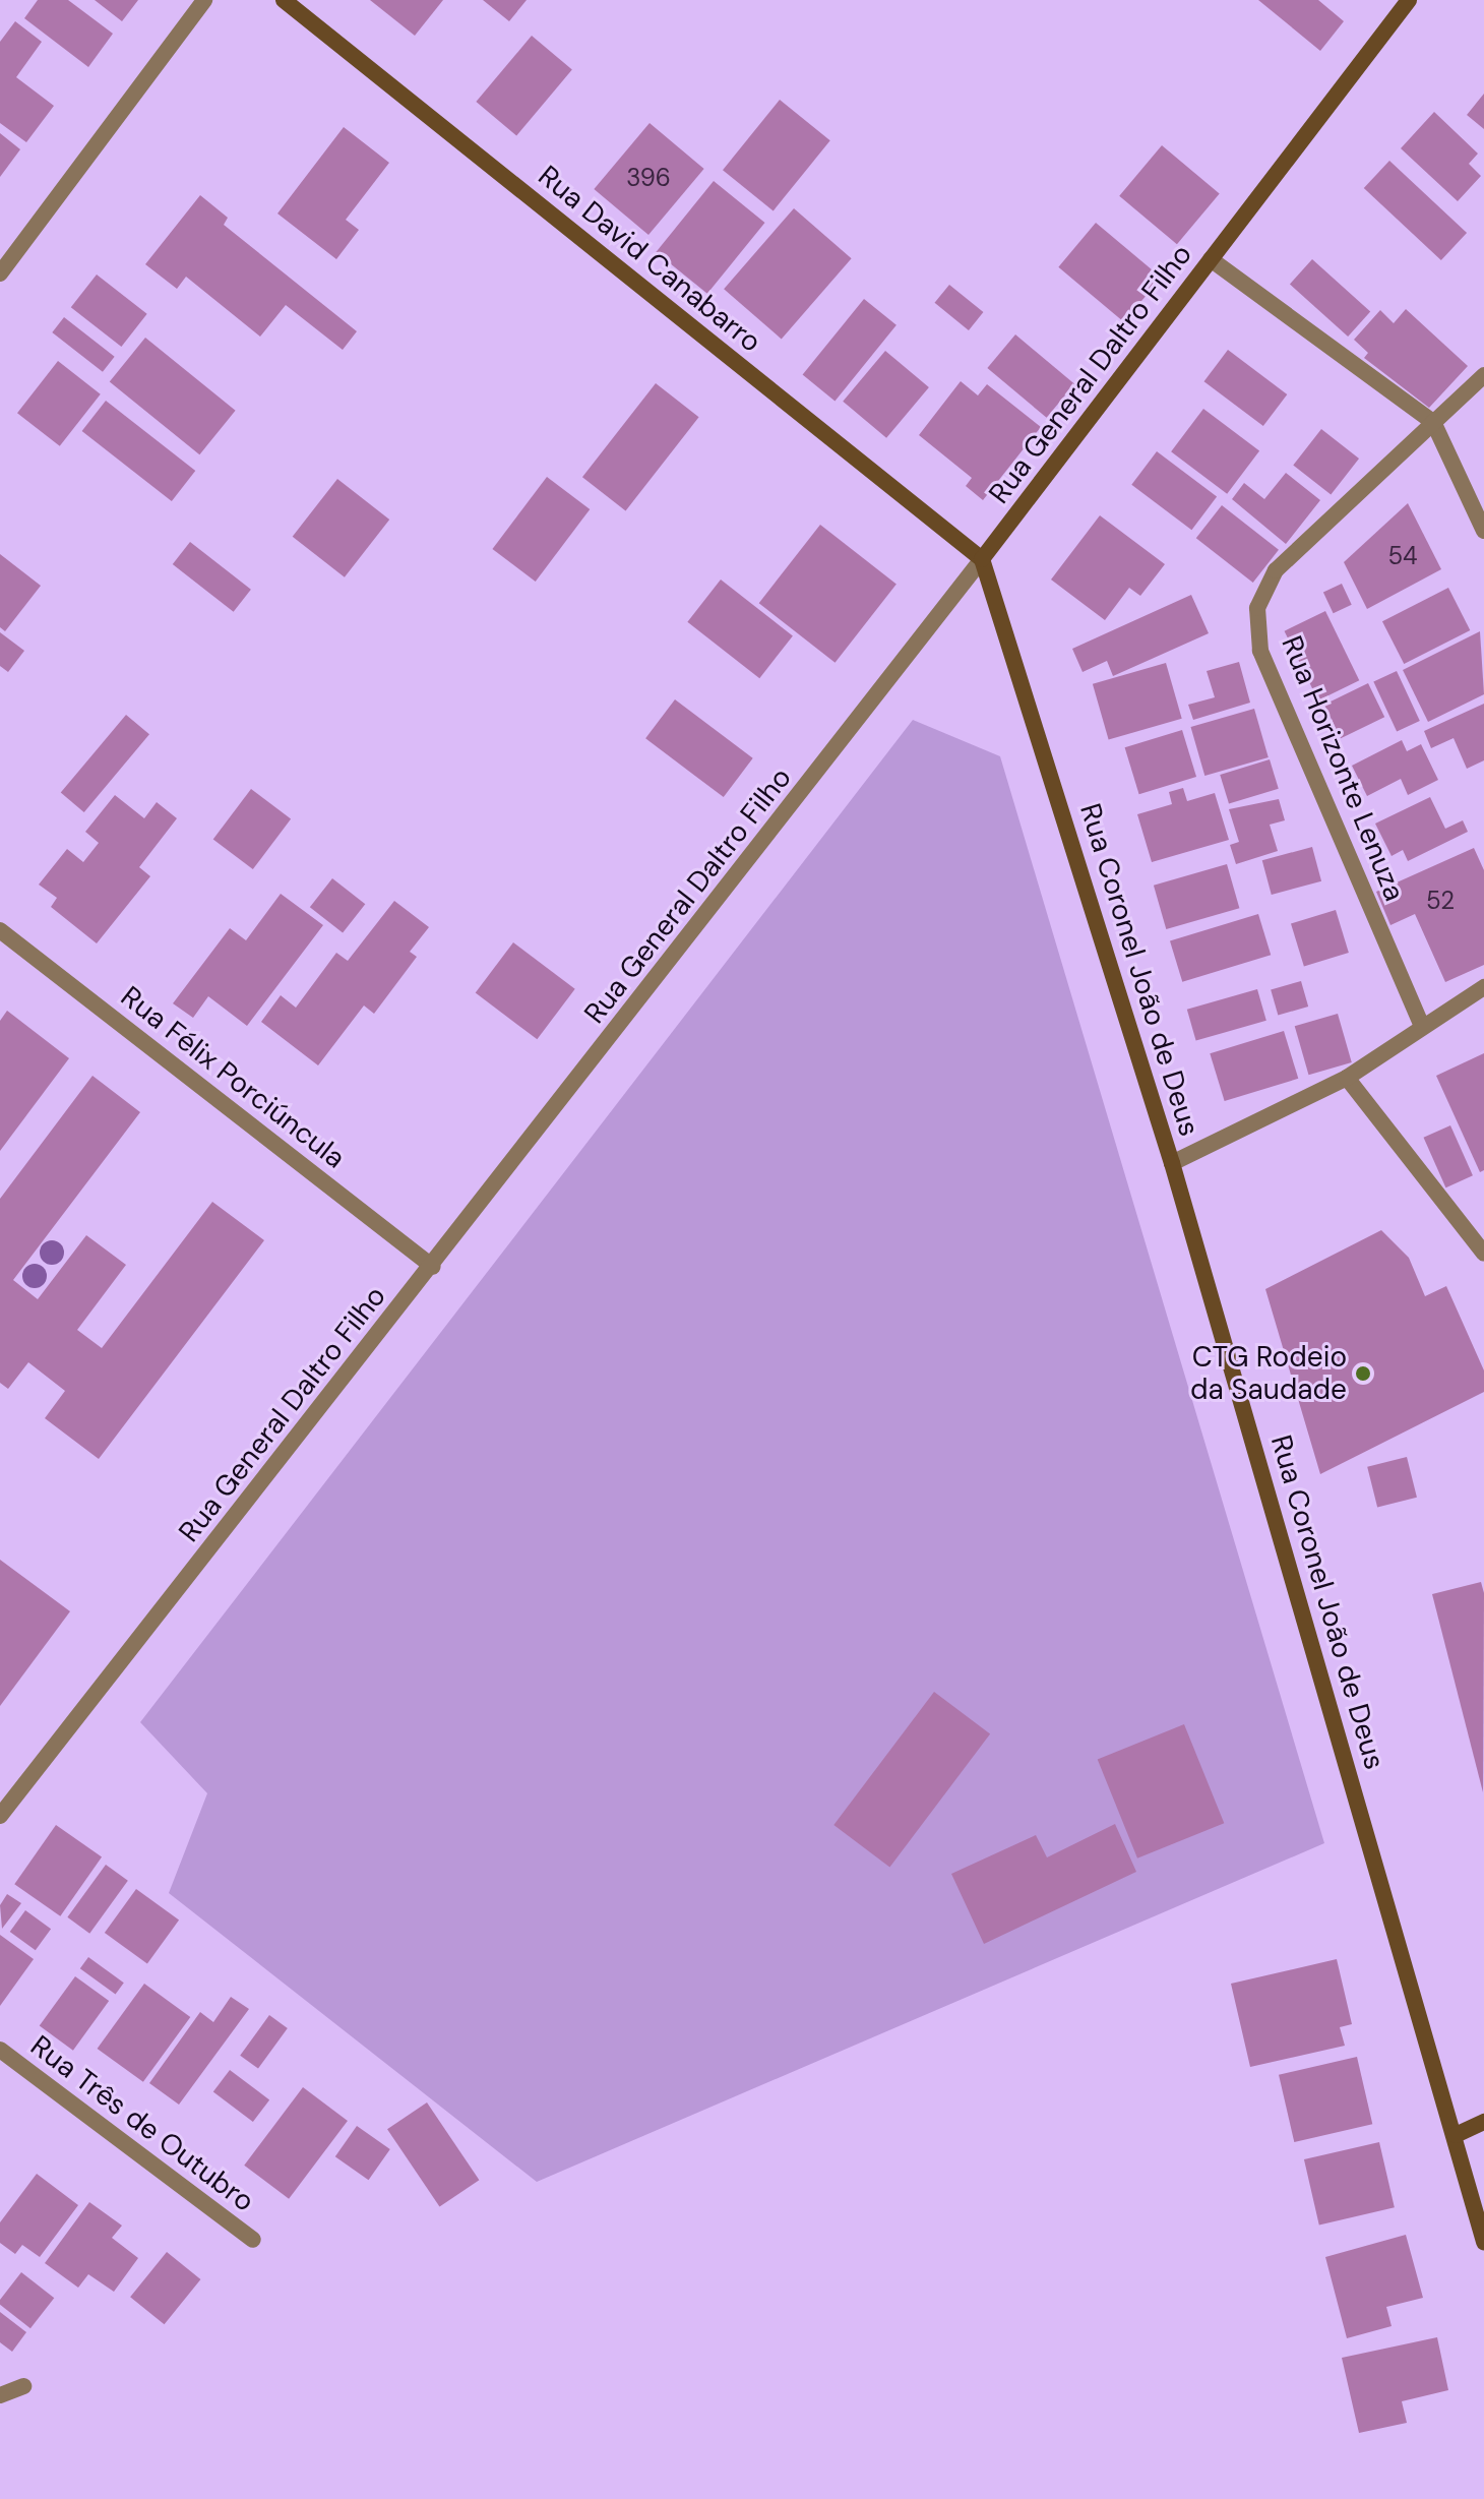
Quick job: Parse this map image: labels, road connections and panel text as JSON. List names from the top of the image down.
{
  "streets": {
    "street": [
      "Rua David Canabarro",
      "Rua General Daltro Filho",
      "Rua Horizonte Lenuza",
      "Rua Coronel João de Deus",
      "Rua Félix Porciúncula",
      "Rua Três de Outubro"
    ]
  },
  "crossings": [
    ["Rua David Canabarro", "Rua General Daltro Filho"],
    ["Rua David Canabarro", "Rua Coronel João de Deus"],
    ["Rua General Daltro Filho", "Rua Coronel João de Deus"],
    ["Rua General Daltro Filho", "Rua Félix Porciúncula"]
  ],
  "places": ["CTG Rodeio da Saudade"],
  "house_numbers": ["396", "54", "52"]
}
